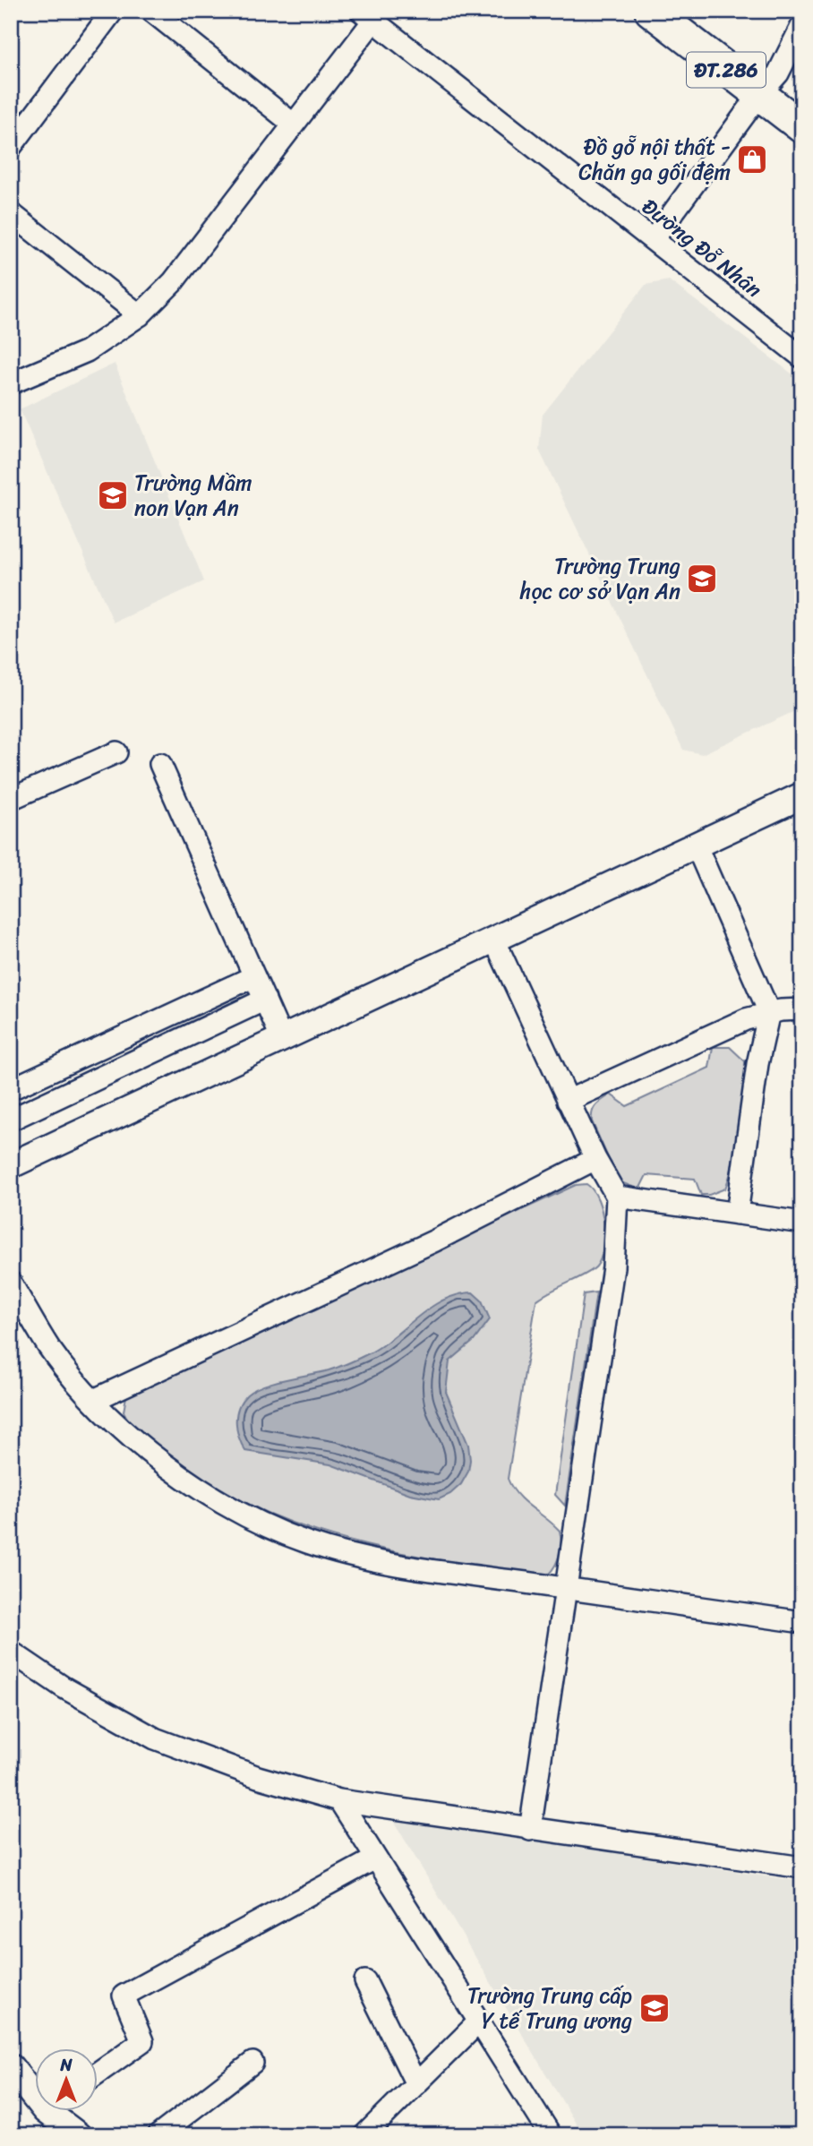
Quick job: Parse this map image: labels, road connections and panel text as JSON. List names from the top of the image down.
{
  "streets": {
    "main road": ["ĐT.286"],
    "street": ["Đường Đỗ Nhân"]
  },
  "places": {
    "shop": ["Đồ gỗ nội thất - Chăn ga gối đệm"],
    "school or university": ["Trường Mầm non Vạn An", "Trường Trung học cơ sở Vạn An", "Trường Trung cấp Y tế Trung ương"]
  },
  "north": "top"
}
